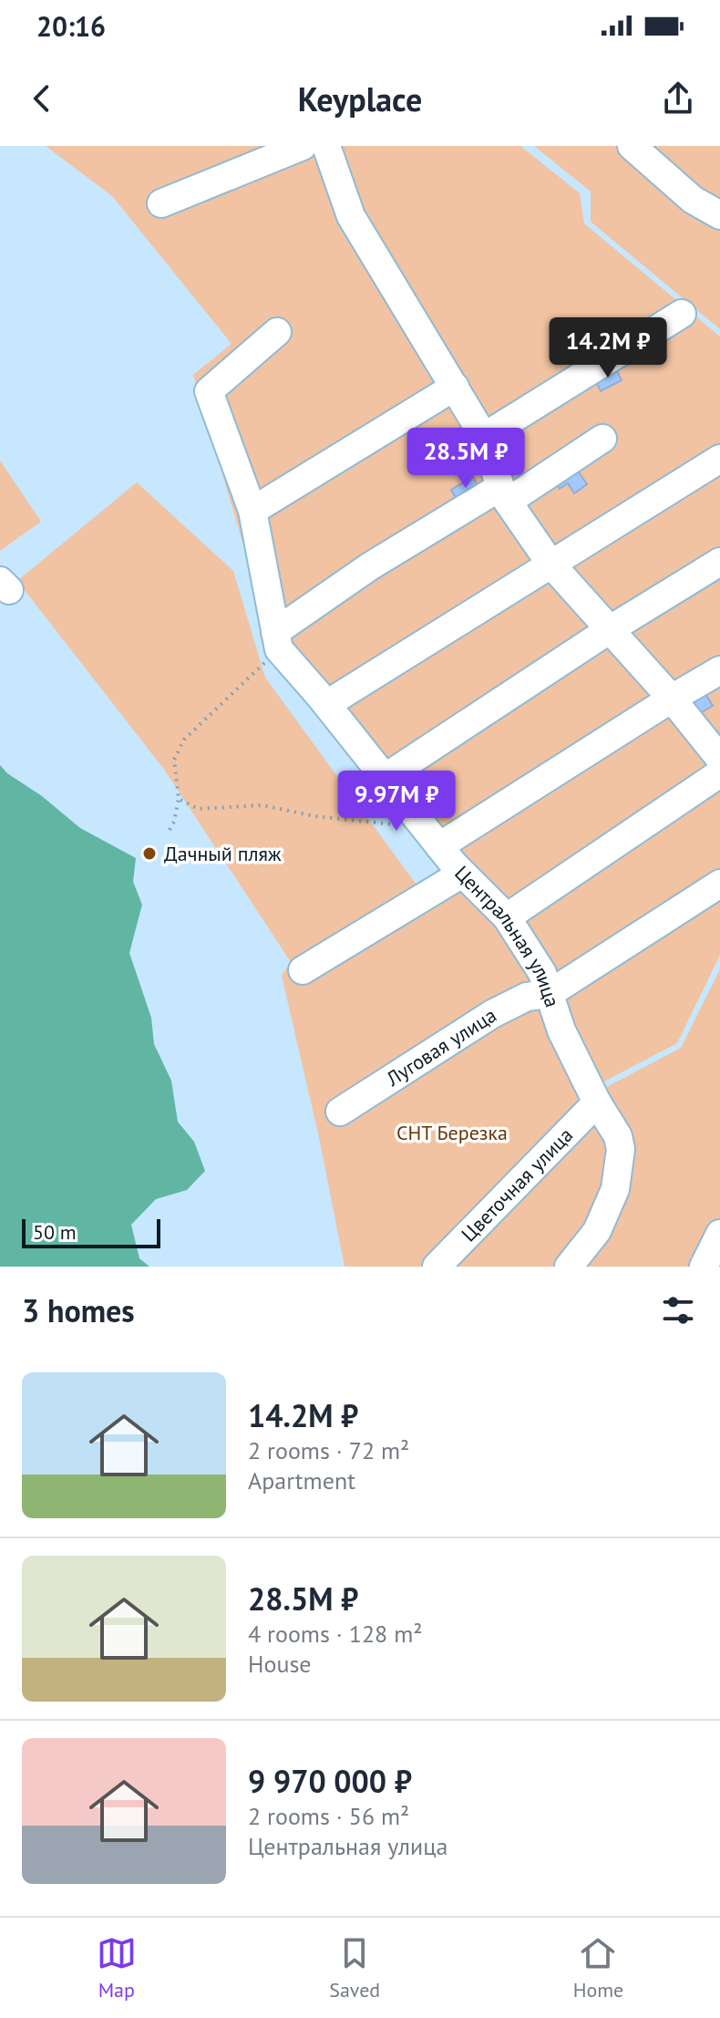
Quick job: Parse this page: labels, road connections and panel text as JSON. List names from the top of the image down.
{
  "streets": {
    "street": ["Центральная улица", "Луговая улица", "Цветочная улица"]
  },
  "crossings": [
    ["Центральная улица", "Луговая улица"],
    ["Центральная улица", "Цветочная улица"]
  ],
  "parks": ["СНТ Березка"],
  "places": ["Дачный пляж"],
  "scale_bar": "50 m",
  "page": {
    "status": "20:16",
    "header": "Keyplace",
    "price": ["14.2M ₽", "28.5M ₽", "9.97M ₽"],
    "scale": "50 m",
    "heading": "3 homes",
    "list": [
      {
        "name": "14.2M ₽",
        "note": "2 rooms · 72 m² · Apartment"
      },
      {
        "name": "28.5M ₽",
        "note": "4 rooms · 128 m² · House"
      },
      {
        "name": "9 970 000 ₽",
        "note": "2 rooms · 56 m² · Центральная улица"
      }
    ],
    "tabs": ["Map", "Saved", "Home"]
  }
}
